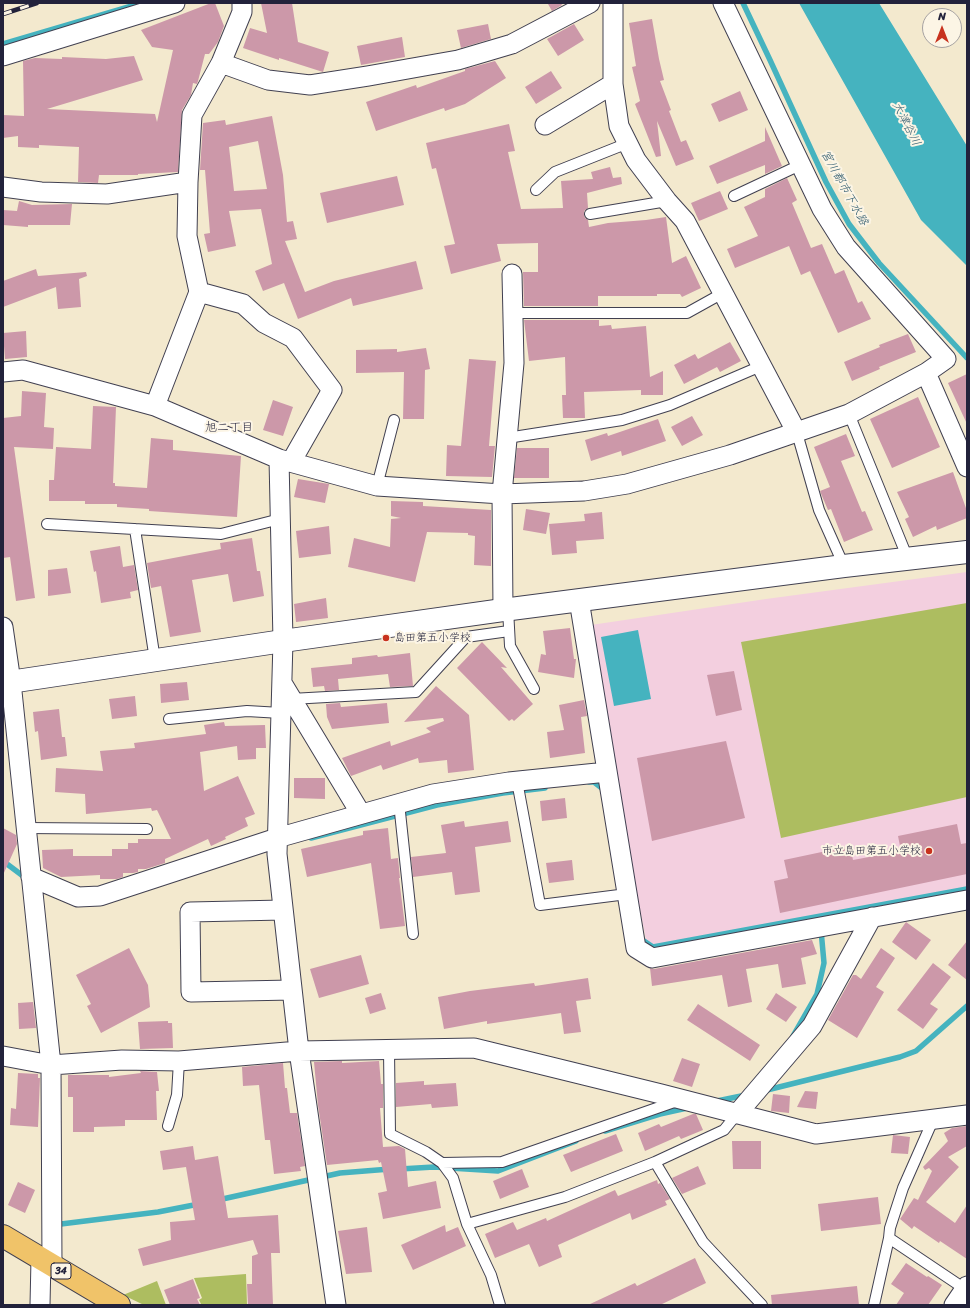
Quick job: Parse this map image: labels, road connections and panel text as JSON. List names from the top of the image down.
{
  "streets": {
    "main road": ["34"]
  },
  "districts": ["旭二丁目"],
  "water": ["大津谷川", "宮川都市下水路"],
  "places": ["島田第五小学校", "市立島田第五小学校"],
  "north": "top"
}
